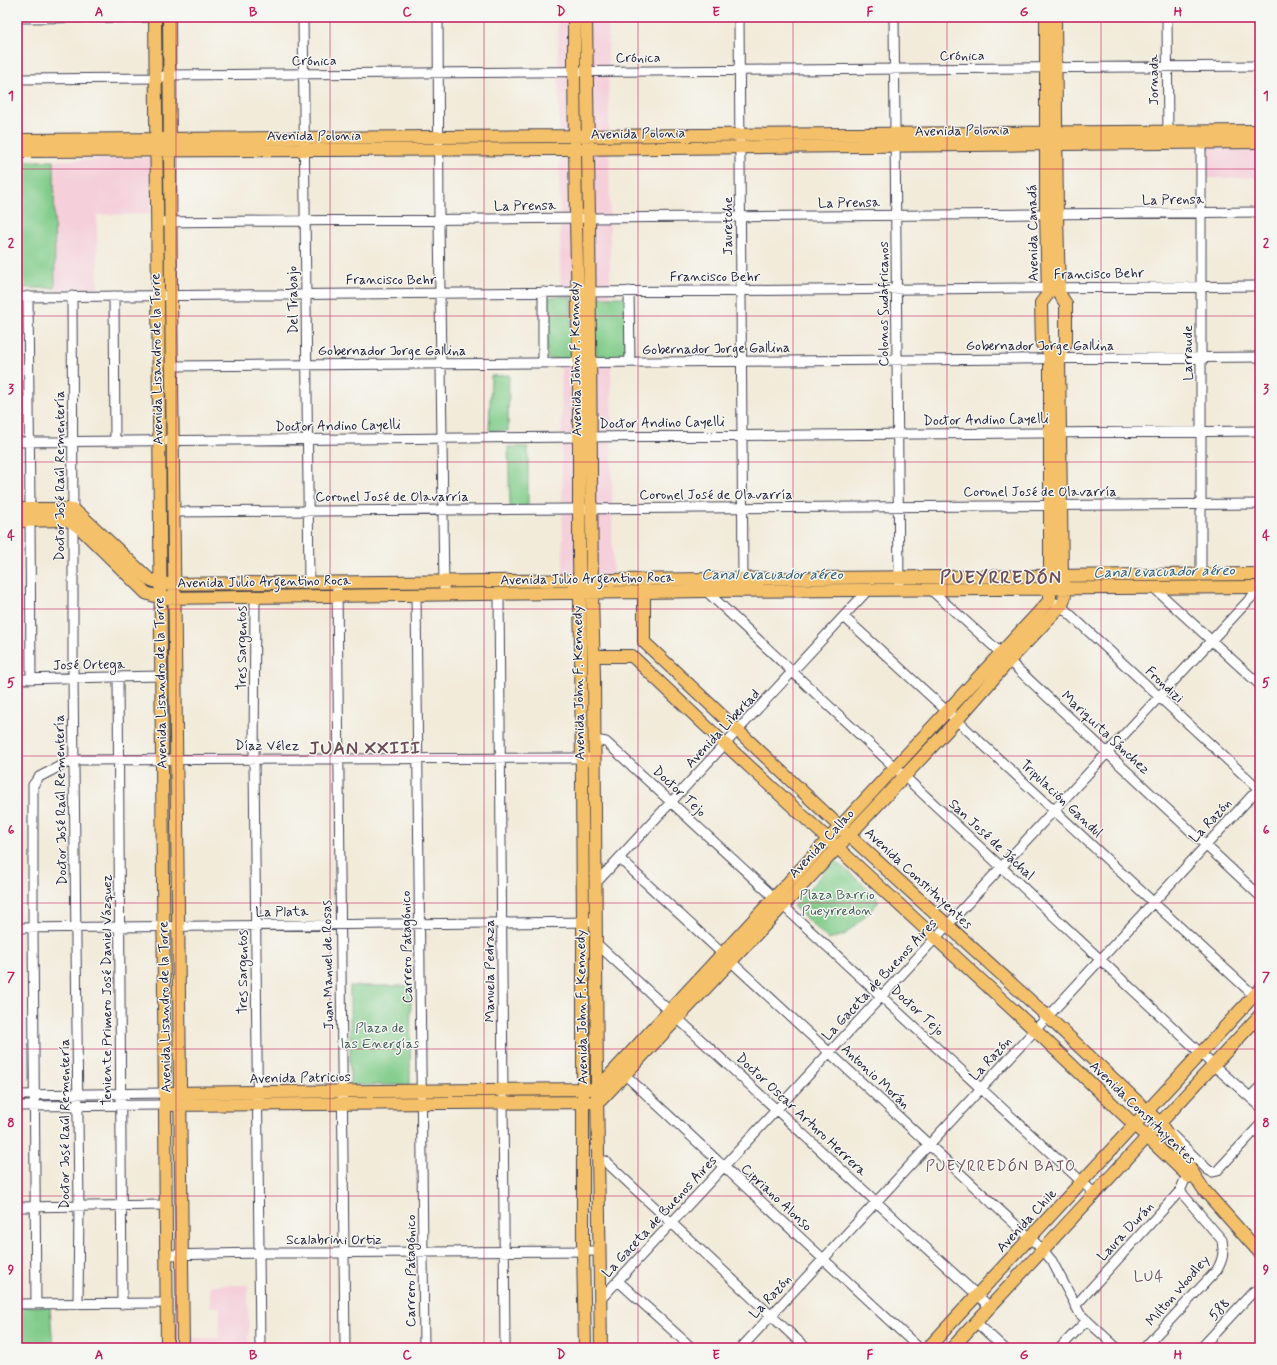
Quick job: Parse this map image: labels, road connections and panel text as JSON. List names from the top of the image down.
{
  "streets": {
    "main road": [
      "Avenida Polonia",
      "Avenida Canadá",
      "Avenida Lisandro de la Torre",
      "Avenida John F. Kennedy",
      "Avenida Julio Argentino Roca",
      "Avenida Callao",
      "Avenida Constituyentes",
      "Avenida Patricios",
      "Avenida Chile"
    ],
    "street": [
      "Crónica",
      "Jornada",
      "La Prensa",
      "Jauretche",
      "Francisco Behr",
      "Del Trabajo",
      "Colonos Sudafricanos",
      "Gobernador Jorge Gallina",
      "Larraude",
      "Doctor Andino Cayelli",
      "Doctor José Raúl Rementería",
      "Coronel José de Olavarría",
      "Tres Sargentos",
      "José Ortega",
      "Frondizi",
      "Avenida Libertad",
      "Mariquita Sánchez",
      "Díaz Vélez",
      "Doctor Tejo",
      "Tripulación Gandul",
      "La Razón",
      "San José de Jáchal",
      "La Plata",
      "Carrero Patagónico",
      "Juan Manuel de Rosas",
      "Manuela Pedraza",
      "La Gaceta de Buenos Aires",
      "Teniente Primero José Daniel Vázquez",
      "Antonio Morán",
      "Doctor Oscar Arturo Herrera",
      "Cipriano Alonso",
      "Laura Durán",
      "Scalabrini Ortiz",
      "Milton Woodley",
      "588"
    ]
  },
  "crossings": [
    ["Crónica", "Jornada"],
    ["Crónica", "Jauretche"],
    ["Crónica", "Avenida Canadá"],
    ["Crónica", "Del Trabajo"],
    ["Crónica", "Colonos Sudafricanos"],
    ["Crónica", "Avenida Lisandro de la Torre"],
    ["Crónica", "Avenida John F. Kennedy"],
    ["Jornada", "Avenida Polonia"],
    ["Avenida Polonia", "Jauretche"],
    ["Avenida Polonia", "Avenida Canadá"],
    ["Avenida Polonia", "Del Trabajo"],
    ["Avenida Polonia", "Colonos Sudafricanos"],
    ["Avenida Polonia", "Larraude"],
    ["Avenida Polonia", "Avenida Lisandro de la Torre"],
    ["Avenida Polonia", "Avenida John F. Kennedy"],
    ["La Prensa", "Jauretche"],
    ["La Prensa", "Avenida Canadá"],
    ["La Prensa", "Del Trabajo"],
    ["La Prensa", "Colonos Sudafricanos"],
    ["La Prensa", "Larraude"],
    ["La Prensa", "Avenida John F. Kennedy"],
    ["Jauretche", "Francisco Behr"],
    ["Jauretche", "Gobernador Jorge Gallina"],
    ["Jauretche", "Doctor Andino Cayelli"],
    ["Jauretche", "Coronel José de Olavarría"],
    ["Jauretche", "Avenida Julio Argentino Roca"],
    ["Avenida Canadá", "Francisco Behr"],
    ["Avenida Canadá", "Gobernador Jorge Gallina"],
    ["Avenida Canadá", "Doctor Andino Cayelli"],
    ["Avenida Canadá", "Coronel José de Olavarría"],
    ["Avenida Canadá", "Avenida Julio Argentino Roca"],
    ["Avenida Canadá", "Frondizi"],
    ["Avenida Canadá", "Avenida Callao"],
    ["Francisco Behr", "Del Trabajo"],
    ["Francisco Behr", "Colonos Sudafricanos"],
    ["Francisco Behr", "Larraude"],
    ["Francisco Behr", "Avenida Lisandro de la Torre"],
    ["Francisco Behr", "Avenida John F. Kennedy"],
    ["Del Trabajo", "Gobernador Jorge Gallina"],
    ["Del Trabajo", "Doctor Andino Cayelli"],
    ["Del Trabajo", "Coronel José de Olavarría"],
    ["Del Trabajo", "Avenida Julio Argentino Roca"],
    ["Colonos Sudafricanos", "Gobernador Jorge Gallina"],
    ["Colonos Sudafricanos", "Doctor Andino Cayelli"],
    ["Colonos Sudafricanos", "Coronel José de Olavarría"],
    ["Colonos Sudafricanos", "Avenida Julio Argentino Roca"],
    ["Gobernador Jorge Gallina", "Larraude"],
    ["Gobernador Jorge Gallina", "Avenida Lisandro de la Torre"],
    ["Gobernador Jorge Gallina", "Avenida John F. Kennedy"],
    ["Larraude", "Doctor Andino Cayelli"],
    ["Larraude", "Coronel José de Olavarría"],
    ["Larraude", "Avenida Julio Argentino Roca"],
    ["Avenida Lisandro de la Torre", "Doctor Andino Cayelli"],
    ["Avenida Lisandro de la Torre", "Coronel José de Olavarría"],
    ["Avenida Lisandro de la Torre", "Avenida Julio Argentino Roca"],
    ["Avenida Lisandro de la Torre", "José Ortega"],
    ["Avenida Lisandro de la Torre", "Díaz Vélez"],
    ["Avenida Lisandro de la Torre", "La Plata"],
    ["Avenida Lisandro de la Torre", "Avenida Patricios"],
    ["Avenida Lisandro de la Torre", "Scalabrini Ortiz"],
    ["Avenida John F. Kennedy", "Doctor Andino Cayelli"],
    ["Avenida John F. Kennedy", "Coronel José de Olavarría"],
    ["Avenida John F. Kennedy", "Avenida Julio Argentino Roca"],
    ["Avenida John F. Kennedy", "Avenida Libertad"],
    ["Avenida John F. Kennedy", "Díaz Vélez"],
    ["Avenida John F. Kennedy", "Doctor Tejo"],
    ["Avenida John F. Kennedy", "Avenida Callao"],
    ["Avenida John F. Kennedy", "La Plata"],
    ["Avenida John F. Kennedy", "La Gaceta de Buenos Aires"],
    ["Avenida John F. Kennedy", "Avenida Patricios"],
    ["Avenida John F. Kennedy", "Doctor Oscar Arturo Herrera"],
    ["Avenida John F. Kennedy", "Scalabrini Ortiz"],
    ["Doctor Andino Cayelli", "Doctor José Raúl Rementería"],
    ["Doctor José Raúl Rementería", "Avenida Julio Argentino Roca"],
    ["Doctor José Raúl Rementería", "José Ortega"],
    ["Doctor José Raúl Rementería", "Díaz Vélez"],
    ["Doctor José Raúl Rementería", "La Plata"],
    ["Doctor José Raúl Rementería", "Avenida Patricios"],
    ["Avenida Julio Argentino Roca", "Tres Sargentos"],
    ["Avenida Julio Argentino Roca", "Frondizi"],
    ["Avenida Julio Argentino Roca", "Avenida Libertad"],
    ["Avenida Julio Argentino Roca", "Mariquita Sánchez"],
    ["Avenida Julio Argentino Roca", "San José de Jáchal"],
    ["Avenida Julio Argentino Roca", "Avenida Callao"],
    ["Avenida Julio Argentino Roca", "Carrero Patagónico"],
    ["Avenida Julio Argentino Roca", "Juan Manuel de Rosas"],
    ["Avenida Julio Argentino Roca", "Manuela Pedraza"],
    ["Avenida Julio Argentino Roca", "La Gaceta de Buenos Aires"],
    ["Tres Sargentos", "Díaz Vélez"],
    ["Tres Sargentos", "La Plata"],
    ["Tres Sargentos", "Avenida Patricios"],
    ["Tres Sargentos", "Scalabrini Ortiz"],
    ["José Ortega", "Teniente Primero José Daniel Vázquez"],
    ["Frondizi", "La Razón"],
    ["Frondizi", "Avenida Callao"],
    ["Frondizi", "La Gaceta de Buenos Aires"],
    ["Avenida Libertad", "Doctor Tejo"],
    ["Avenida Libertad", "Tripulación Gandul"],
    ["Avenida Libertad", "San José de Jáchal"],
    ["Avenida Libertad", "Avenida Constituyentes"],
    ["Avenida Libertad", "Antonio Morán"],
    ["Mariquita Sánchez", "La Razón"],
    ["Mariquita Sánchez", "Avenida Callao"],
    ["Mariquita Sánchez", "La Gaceta de Buenos Aires"],
    ["Díaz Vélez", "La Plata"],
    ["Díaz Vélez", "Carrero Patagónico"],
    ["Díaz Vélez", "Juan Manuel de Rosas"],
    ["Díaz Vélez", "Manuela Pedraza"],
    ["Díaz Vélez", "Teniente Primero José Daniel Vázquez"],
    ["Doctor Tejo", "La Razón"],
    ["Doctor Tejo", "Avenida Callao"],
    ["Doctor Tejo", "La Gaceta de Buenos Aires"],
    ["Doctor Tejo", "Avenida Chile"],
    ["Tripulación Gandul", "La Razón"],
    ["Tripulación Gandul", "Avenida Callao"],
    ["Tripulación Gandul", "La Gaceta de Buenos Aires"],
    ["Tripulación Gandul", "Avenida Chile"],
    ["La Razón", "San José de Jáchal"],
    ["La Razón", "Avenida Constituyentes"],
    ["La Razón", "Antonio Morán"],
    ["La Razón", "Doctor Oscar Arturo Herrera"],
    ["La Razón", "Cipriano Alonso"],
    ["San José de Jáchal", "Avenida Callao"],
    ["San José de Jáchal", "La Gaceta de Buenos Aires"],
    ["San José de Jáchal", "Avenida Chile"],
    ["Avenida Callao", "Avenida Constituyentes"],
    ["Avenida Callao", "Antonio Morán"],
    ["Avenida Callao", "Doctor Oscar Arturo Herrera"],
    ["Avenida Callao", "Cipriano Alonso"],
    ["Avenida Constituyentes", "La Gaceta de Buenos Aires"],
    ["Avenida Constituyentes", "Avenida Chile"],
    ["Avenida Constituyentes", "Laura Durán"],
    ["La Plata", "Carrero Patagónico"],
    ["La Plata", "Juan Manuel de Rosas"],
    ["La Plata", "Manuela Pedraza"],
    ["La Plata", "Teniente Primero José Daniel Vázquez"],
    ["Carrero Patagónico", "Avenida Patricios"],
    ["Carrero Patagónico", "Scalabrini Ortiz"],
    ["Juan Manuel de Rosas", "Avenida Patricios"],
    ["Juan Manuel de Rosas", "Scalabrini Ortiz"],
    ["Manuela Pedraza", "Avenida Patricios"],
    ["Manuela Pedraza", "Scalabrini Ortiz"],
    ["La Gaceta de Buenos Aires", "Antonio Morán"],
    ["La Gaceta de Buenos Aires", "Doctor Oscar Arturo Herrera"],
    ["La Gaceta de Buenos Aires", "Cipriano Alonso"],
    ["Teniente Primero José Daniel Vázquez", "Avenida Patricios"],
    ["Antonio Morán", "Avenida Chile"],
    ["Antonio Morán", "Laura Durán"],
    ["Doctor Oscar Arturo Herrera", "Avenida Chile"],
    ["Laura Durán", "Milton Woodley"]
  ],
  "districts": [
    "PUEYRREDÓN",
    "JUAN XXIII",
    "PUEYRREDÓN BAJO",
    "LU4"
  ],
  "water": ["Canal evacuador aéreo"],
  "parks": ["Plaza Barrio Pueyrredon", "Plaza de las Energías"],
  "grid": {
    "columns": [
      "A",
      "B",
      "C",
      "D",
      "E",
      "F",
      "G",
      "H"
    ],
    "rows": [
      "1",
      "2",
      "3",
      "4",
      "5",
      "6",
      "7",
      "8",
      "9"
    ]
  }
}
